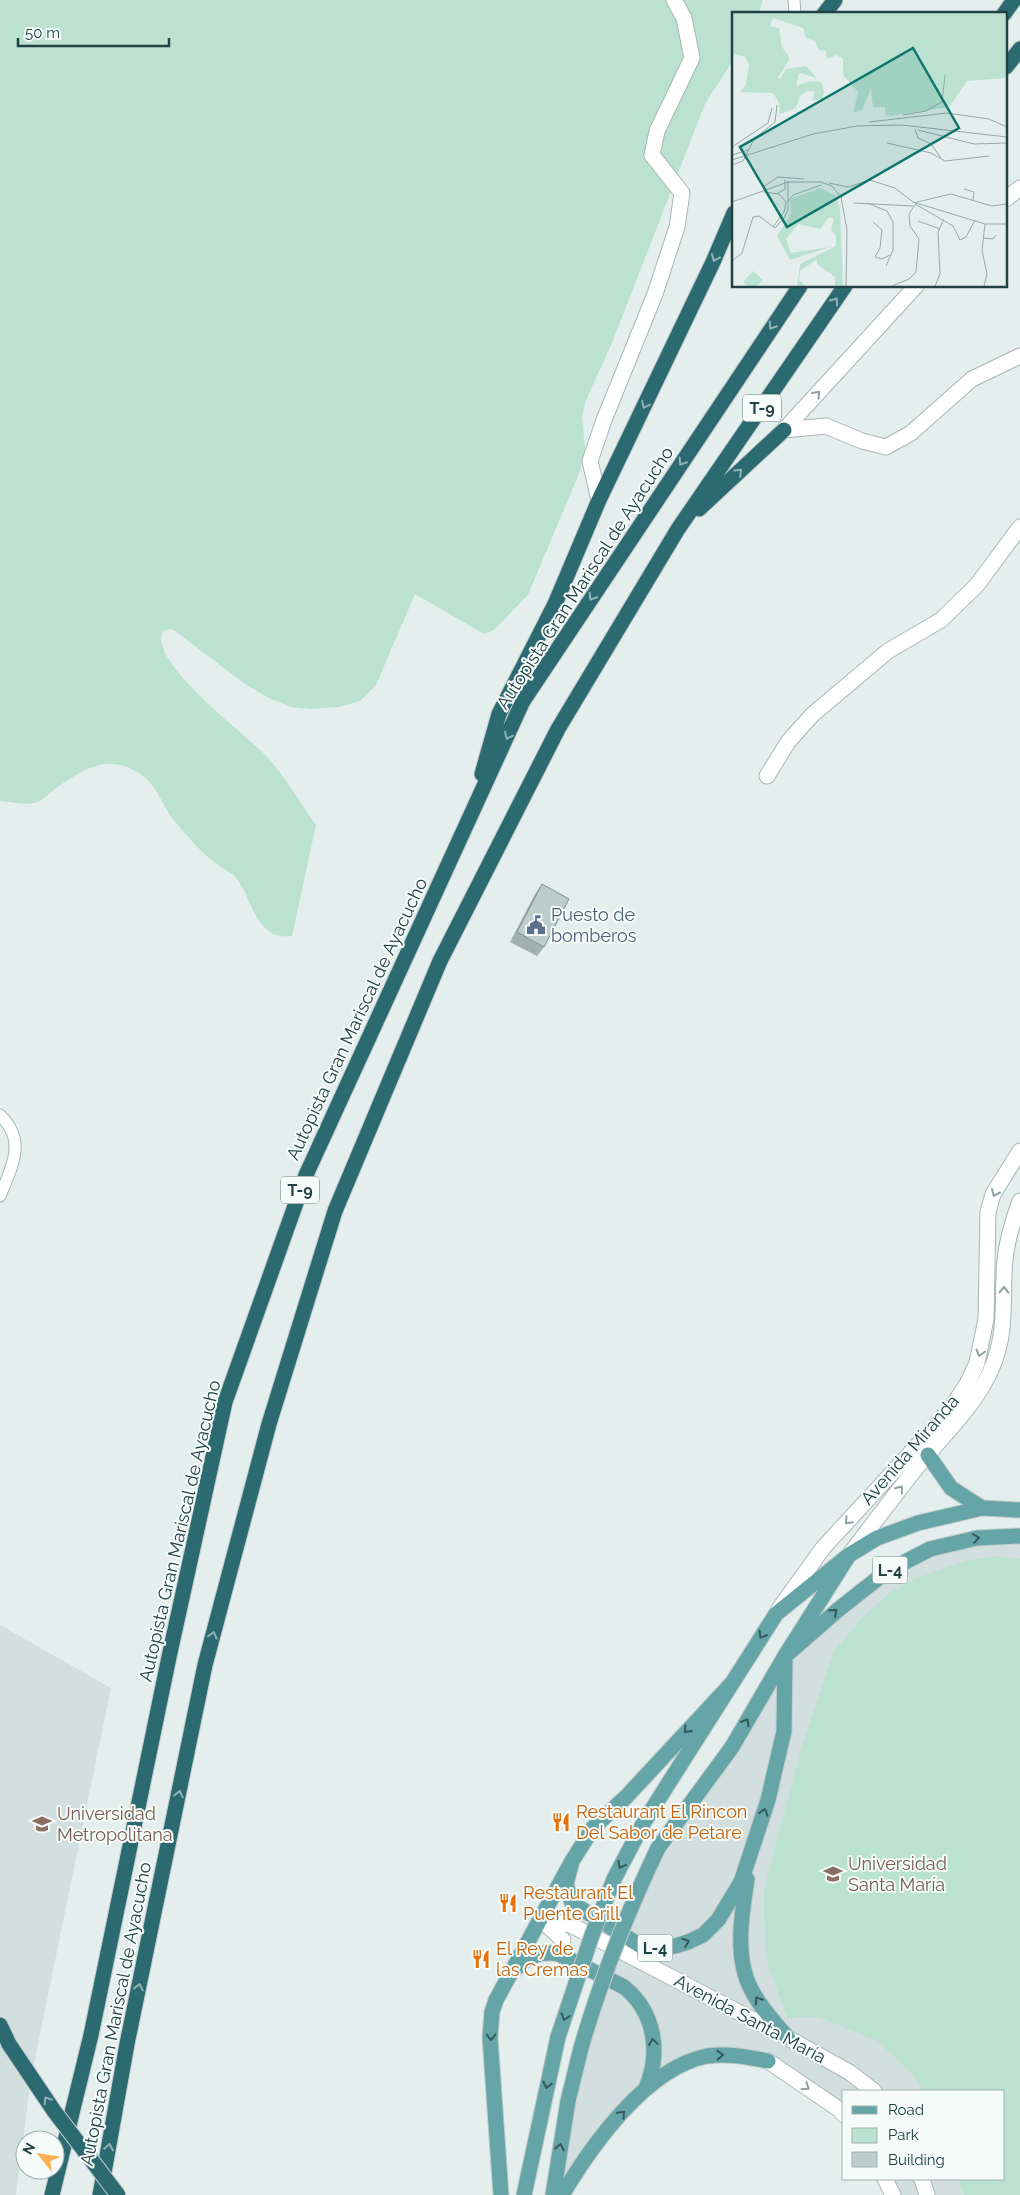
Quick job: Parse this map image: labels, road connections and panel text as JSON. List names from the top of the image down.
{
  "streets": {
    "highway": ["T-9", "Autopista Gran Mariscal de Ayacucho"],
    "main road": ["L-4"],
    "street": ["Avenida Miranda", "Avenida Santa María"]
  },
  "crossings": [
    ["Avenida Miranda", "L-4"],
    ["L-4", "Avenida Santa María"]
  ],
  "places": {
    "public building": ["Puesto de bomberos"],
    "restaurant": ["Restaurant El Rincon Del Sabor de Petare", "Restaurant El Puente Grill", "El Rey de las Cremas"],
    "school or university": ["Universidad Metropolitana", "Universidad Santa María"]
  },
  "legend": ["Road", "Park", "Building"],
  "scale_bar": "50 m",
  "north": "top left"
}
